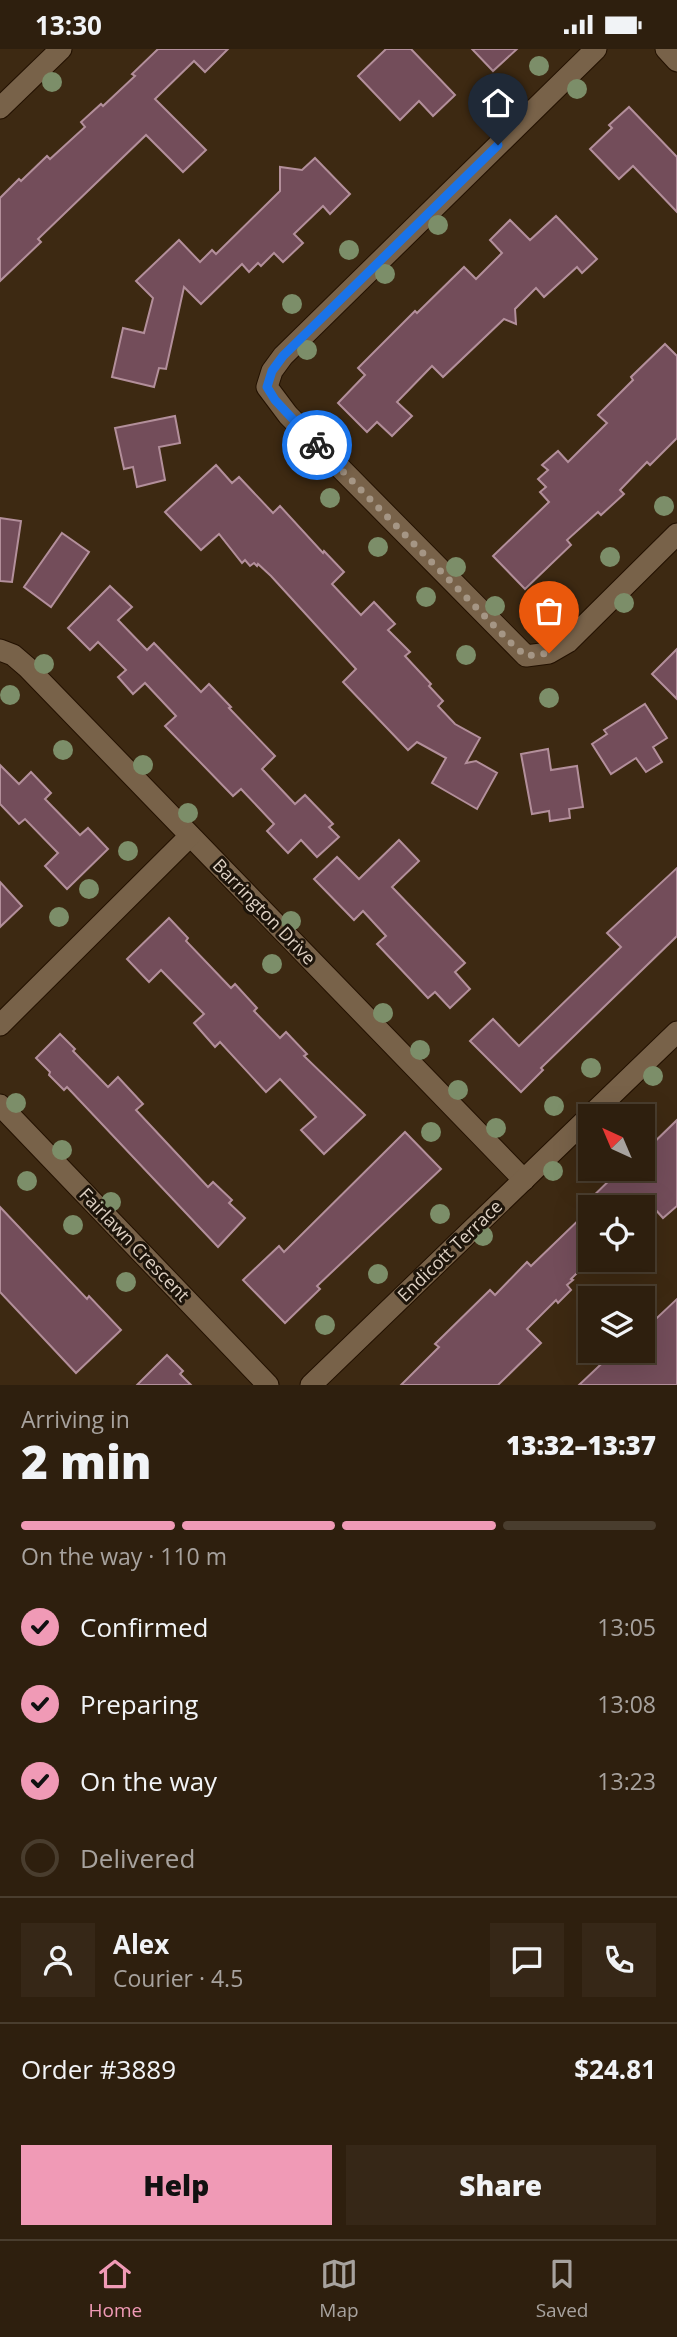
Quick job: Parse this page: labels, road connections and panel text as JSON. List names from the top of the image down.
{
  "streets": {
    "street": ["Barrington Drive", "Fairlawn Crescent", "Endicott Terrace"]
  },
  "crossings": [
    ["Barrington Drive", "Endicott Terrace"]
  ],
  "north": "top left",
  "page": {
    "status": "13:30",
    "heading": ["2 min", "Arriving in", "13:32–13:37"],
    "panel": [
      "Alex",
      "Courier · 4.5",
      "Order #3889",
      "$24.81"
    ],
    "bar": "On the way · 110 m",
    "list": [
      ["Confirmed", "13:05"],
      ["Preparing", "13:08"],
      ["On the way", "13:23"],
      "Delivered"
    ],
    "buttons": ["Help", "Share"],
    "tabs": ["Home", "Map", "Saved"]
  }
}
